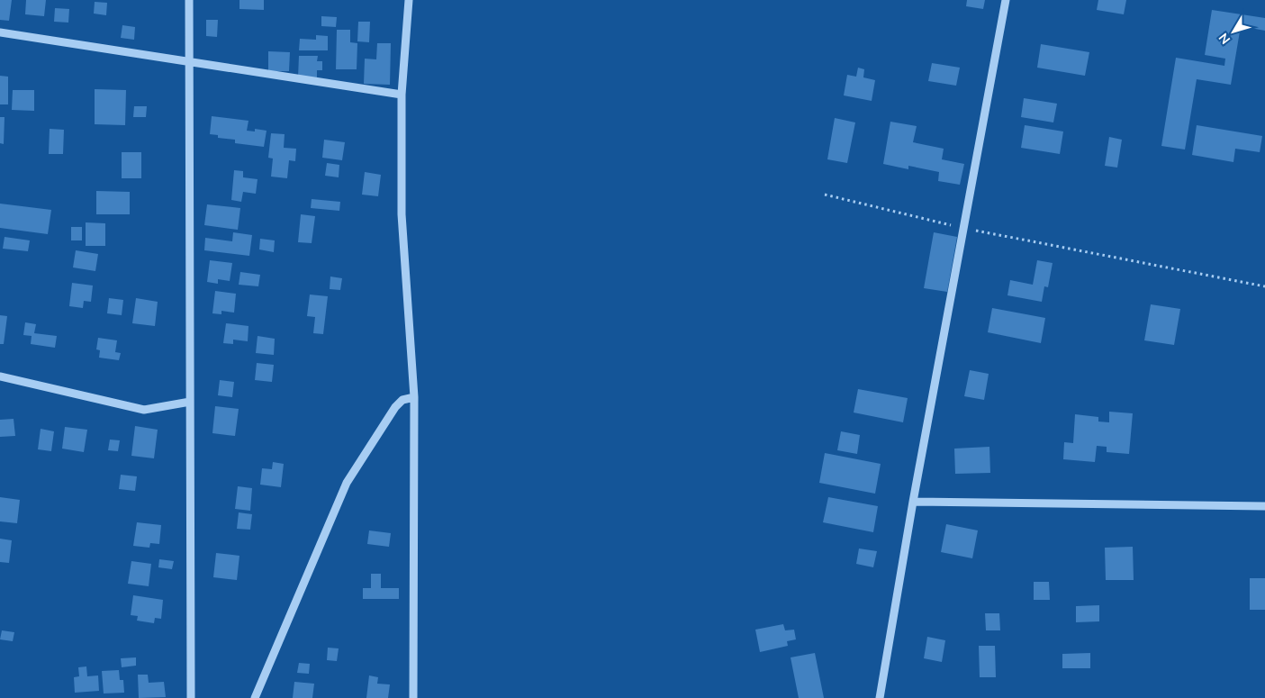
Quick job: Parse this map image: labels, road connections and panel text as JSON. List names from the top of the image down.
{
  "north": "bottom left"
}
